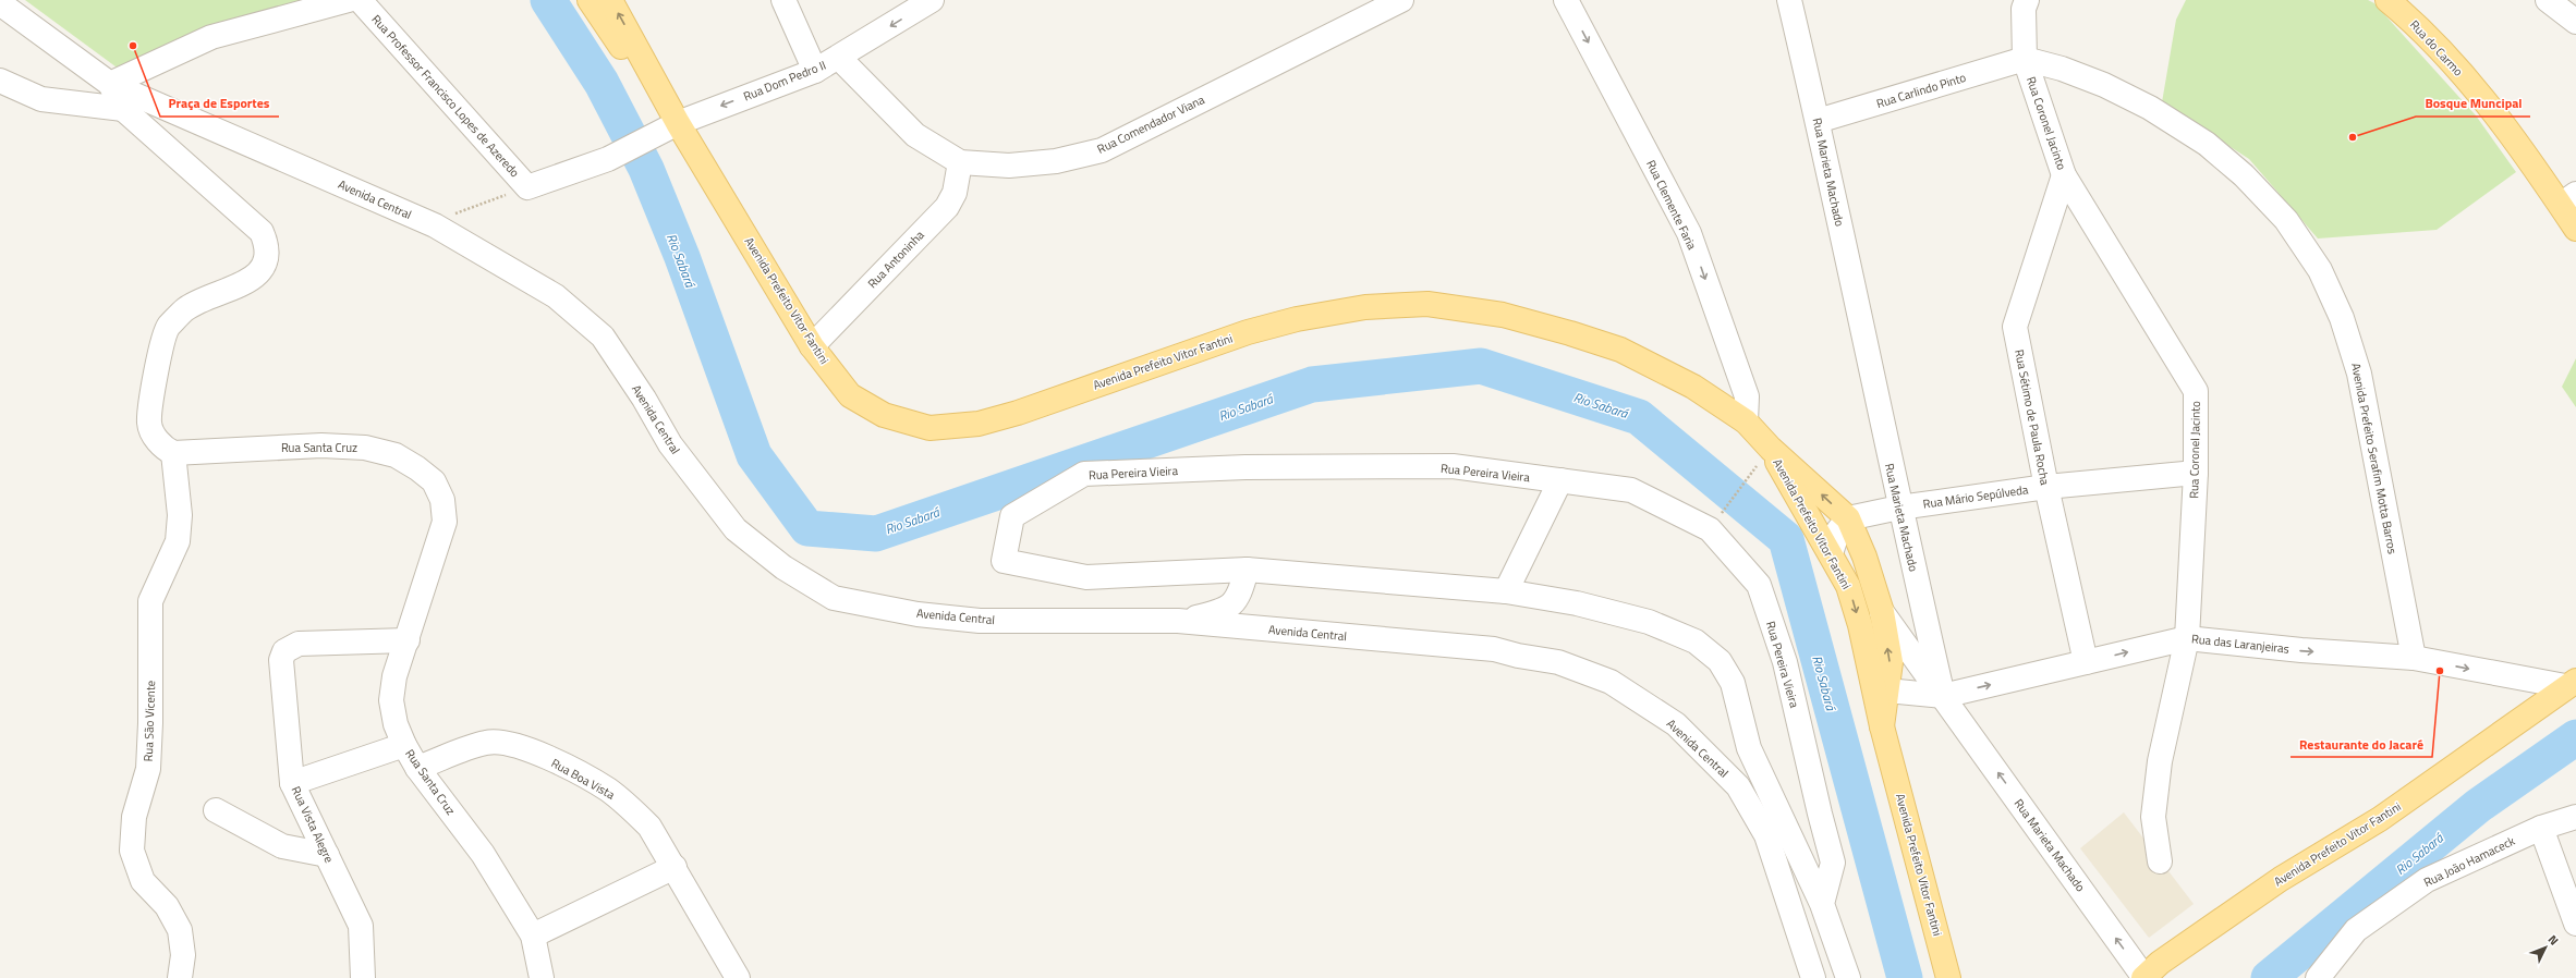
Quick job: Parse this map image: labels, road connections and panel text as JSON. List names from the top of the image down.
{
  "streets": {
    "main road": ["Rua do Carmo", "Avenida Prefeito Vitor Fantini"],
    "street": [
      "Rua Dom Pedro II",
      "Rua Carlindo Pinto",
      "Rua Professor Francisco Lopes de Azeredo",
      "Rua Coronel Jacinto",
      "Rua Comendador Viana",
      "Rua Marieta Machado",
      "Avenida Central",
      "Rua Clemente Faria",
      "Rua Antoninha",
      "Rua Sétimo de Paula Rocha",
      "Rua Santa Cruz",
      "Avenida Prefeito Serafim Motta Barros",
      "Rua Pereira Vieira",
      "Rua Mário Sepúlveda",
      "Rua das Laranjeiras",
      "Rua São Vicente",
      "Rua Boa Vista",
      "Rua Vista Alegre",
      "Rua João Hamaceck"
    ]
  },
  "crossings": [
    ["Rua Dom Pedro II", "Rua Professor Francisco Lopes de Azeredo"],
    ["Rua Dom Pedro II", "Rua Comendador Viana"],
    ["Rua Dom Pedro II", "Avenida Prefeito Vitor Fantini"],
    ["Rua Carlindo Pinto", "Rua Coronel Jacinto"],
    ["Rua Carlindo Pinto", "Rua Marieta Machado"],
    ["Rua Carlindo Pinto", "Avenida Prefeito Serafim Motta Barros"],
    ["Rua Coronel Jacinto", "Rua Sétimo de Paula Rocha"],
    ["Rua Coronel Jacinto", "Avenida Prefeito Serafim Motta Barros"],
    ["Rua Coronel Jacinto", "Rua Mário Sepúlveda"],
    ["Rua Coronel Jacinto", "Rua das Laranjeiras"],
    ["Rua Comendador Viana", "Rua Antoninha"],
    ["Rua Marieta Machado", "Avenida Prefeito Vitor Fantini"],
    ["Rua Marieta Machado", "Rua Mário Sepúlveda"],
    ["Rua Marieta Machado", "Rua das Laranjeiras"],
    ["Rua Clemente Faria", "Avenida Prefeito Vitor Fantini"],
    ["Rua Antoninha", "Avenida Prefeito Vitor Fantini"],
    ["Avenida Prefeito Vitor Fantini", "Rua Mário Sepúlveda"],
    ["Avenida Prefeito Vitor Fantini", "Rua das Laranjeiras"],
    ["Rua Sétimo de Paula Rocha", "Rua Mário Sepúlveda"],
    ["Rua Sétimo de Paula Rocha", "Rua das Laranjeiras"],
    ["Rua Santa Cruz", "Rua São Vicente"],
    ["Rua Santa Cruz", "Rua Boa Vista"],
    ["Rua Santa Cruz", "Rua Vista Alegre"],
    ["Avenida Prefeito Serafim Motta Barros", "Rua das Laranjeiras"]
  ],
  "one_way": ["Rua Dom Pedro II", "Rua Clemente Faria", "Rua das Laranjeiras"],
  "water": ["Rio Sabará"],
  "places": ["Praça de Esportes", "Bosque Muncipal", "Restaurante do Jacaré"],
  "north": "top right"
}
